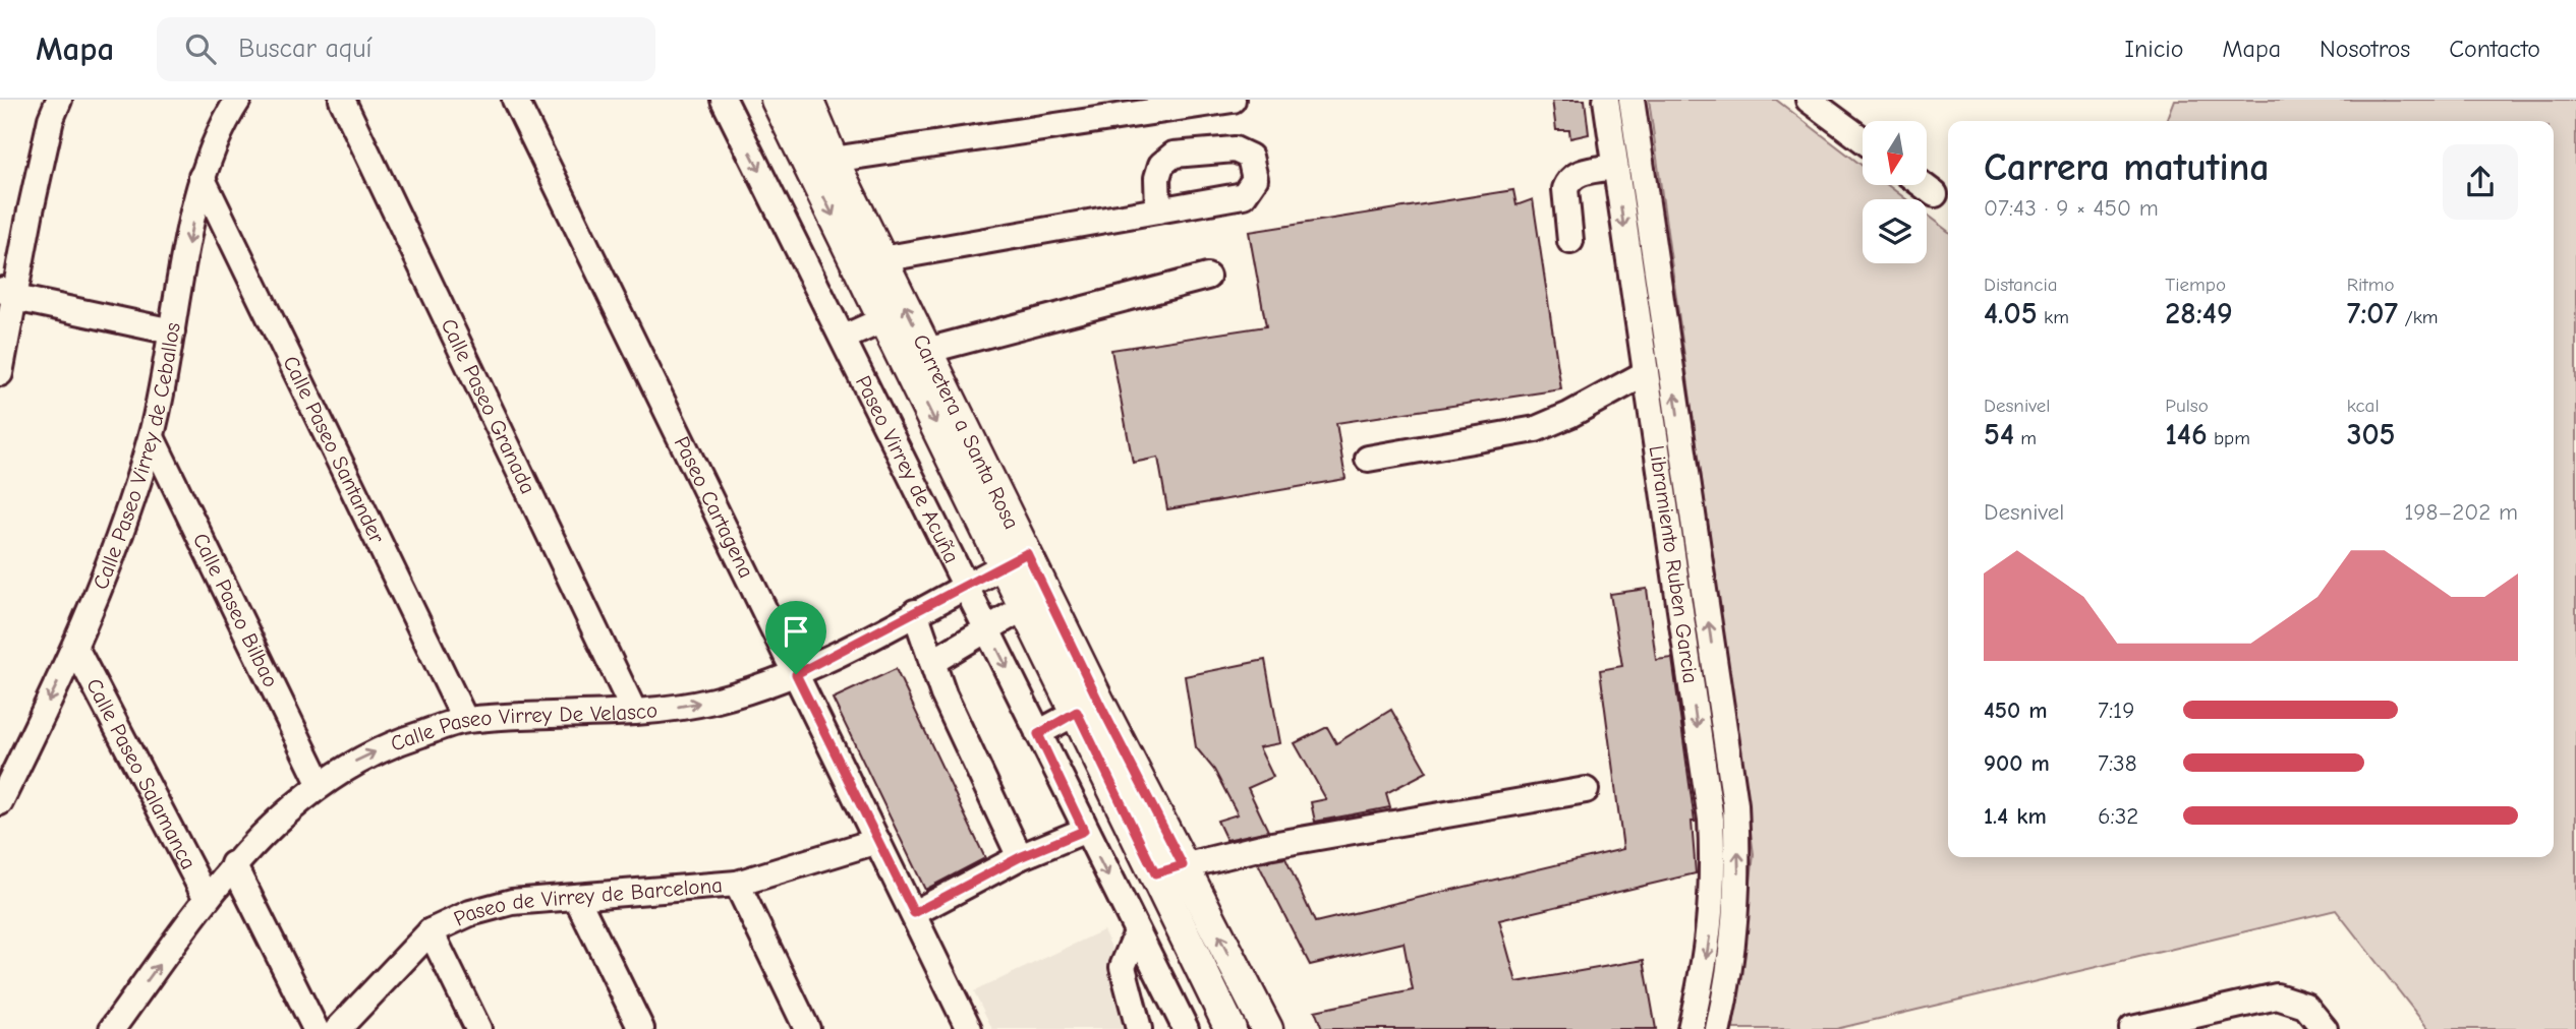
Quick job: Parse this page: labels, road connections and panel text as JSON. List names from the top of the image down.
{
  "streets": {
    "main road": ["Carretera a Santa Rosa"],
    "street": [
      "Calle Paseo Granada",
      "Calle Paseo Santander",
      "Calle Paseo Virrey de Ceballos",
      "Paseo Virrey de Acuña",
      "Paseo Cartagena",
      "Libramiento Ruben Garcia",
      "Calle Paseo Bilbao",
      "Calle Paseo Virrey De Velasco",
      "Calle Paseo Salamanca",
      "Paseo de Virrey de Barcelona"
    ]
  },
  "crossings": [
    ["Calle Paseo Granada", "Calle Paseo Virrey De Velasco"],
    ["Carretera a Santa Rosa", "Calle Paseo Virrey De Velasco"],
    ["Calle Paseo Santander", "Calle Paseo Virrey de Ceballos"],
    ["Calle Paseo Santander", "Calle Paseo Virrey De Velasco"],
    ["Calle Paseo Virrey de Ceballos", "Calle Paseo Bilbao"],
    ["Calle Paseo Virrey de Ceballos", "Calle Paseo Salamanca"],
    ["Paseo Virrey de Acuña", "Calle Paseo Virrey De Velasco"],
    ["Paseo Cartagena", "Calle Paseo Virrey De Velasco"],
    ["Paseo Cartagena", "Paseo de Virrey de Barcelona"],
    ["Calle Paseo Bilbao", "Calle Paseo Virrey De Velasco"],
    ["Calle Paseo Virrey De Velasco", "Calle Paseo Salamanca"]
  ],
  "one_way": ["Paseo Virrey de Acuña", "Calle Paseo Virrey De Velasco"],
  "north": "bottom",
  "page": {
    "header": "Mapa",
    "search": "Buscar aquí",
    "nav": [
      "Inicio",
      "Mapa",
      "Nosotros",
      "Contacto"
    ],
    "heading": ["Carrera matutina", "07:43 · 9 × 450 m"],
    "stats": [
      ["Distancia", "4.05 km"],
      ["Tiempo", "28:49"],
      ["Ritmo", "7:07 /km"],
      ["Desnivel", "54 m"],
      ["Pulso", "146 bpm"],
      ["kcal", "305"]
    ],
    "chart": ["Desnivel", "198–202 m"],
    "list": [
      {
        "name": "450 m",
        "note": "7:19"
      },
      {
        "name": "900 m",
        "note": "7:38"
      },
      {
        "name": "1.4 km",
        "note": "6:32"
      }
    ]
  }
}
